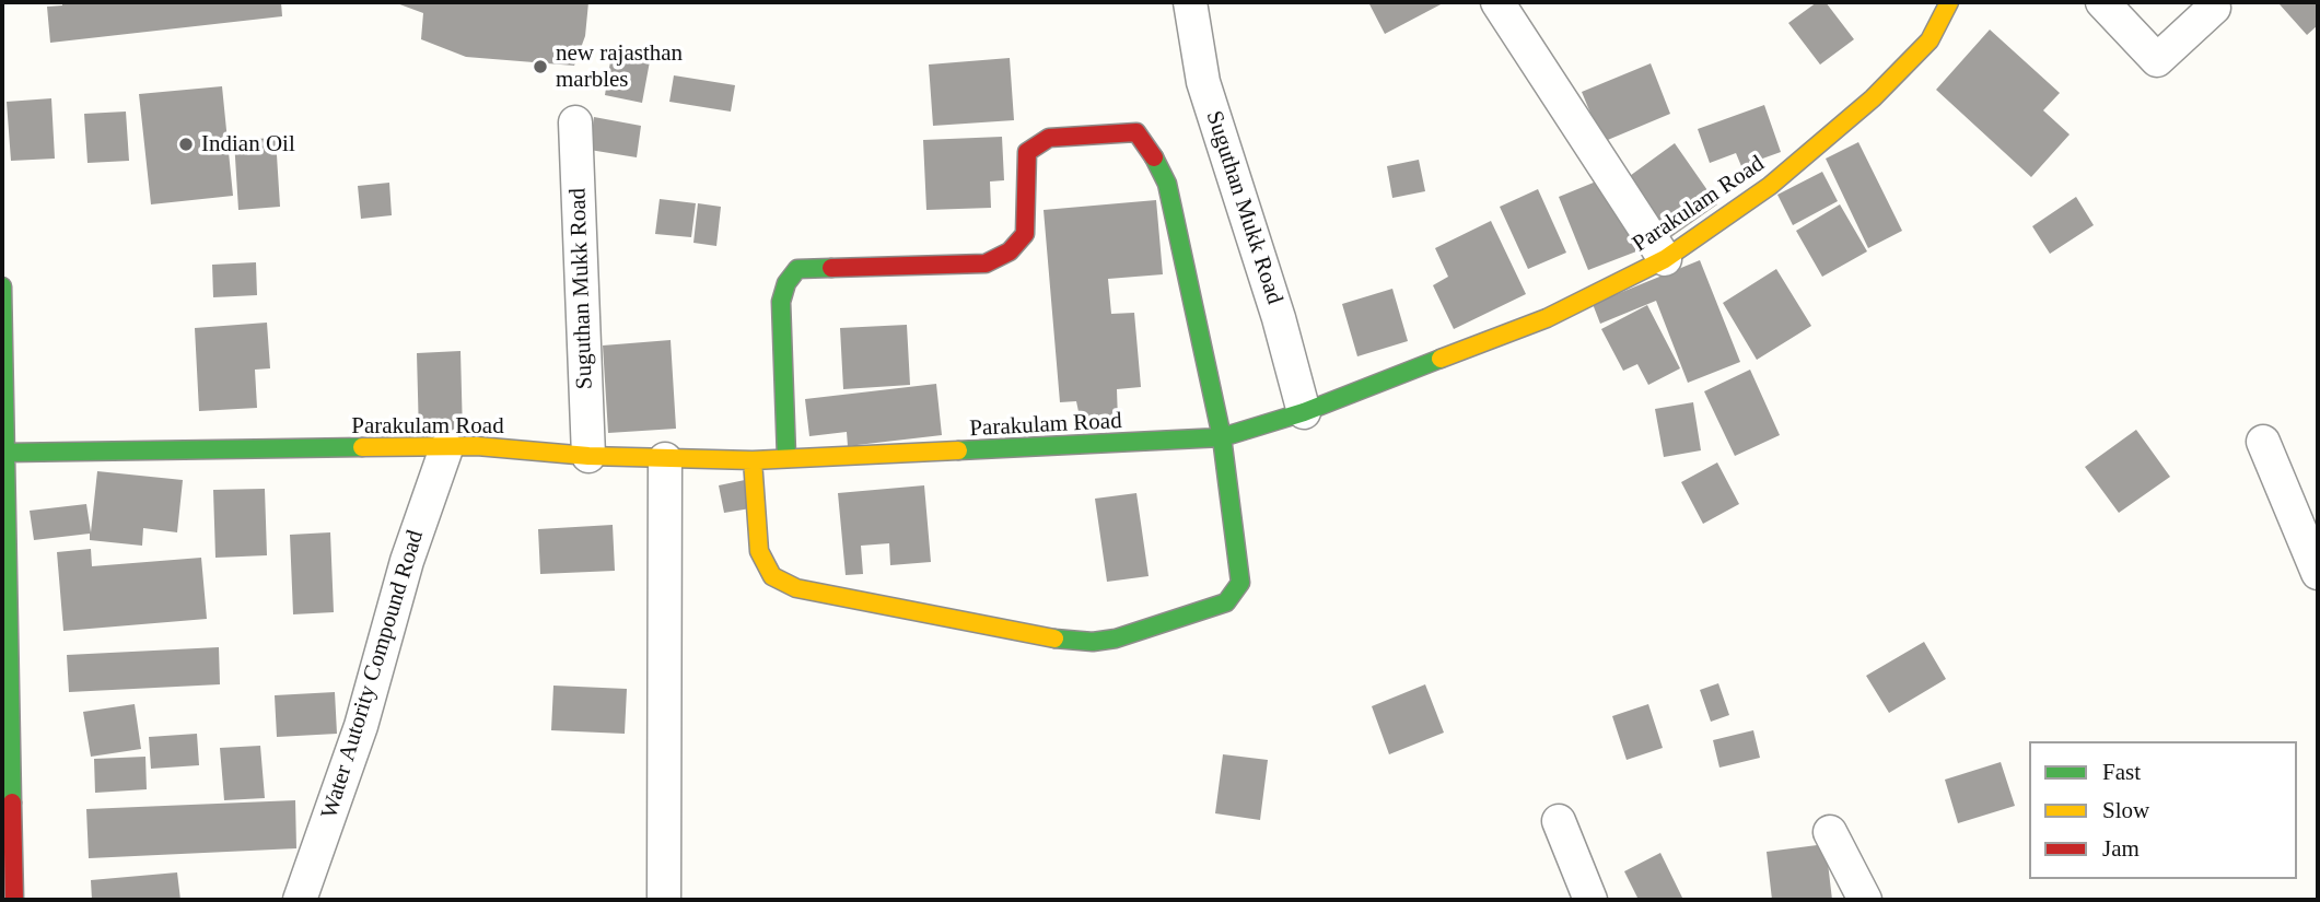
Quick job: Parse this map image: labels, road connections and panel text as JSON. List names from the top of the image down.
{
  "streets": {
    "main road": ["Parakulam Road"],
    "street": ["Suguthan Mukk Road", "Water Autority Compound Road"]
  },
  "crossings": [
    ["Parakulam Road", "Suguthan Mukk Road"],
    ["Parakulam Road", "Water Autority Compound Road"]
  ],
  "places": ["new rajasthan marbles", "Indian Oil"],
  "legend": ["Fast", "Slow", "Jam"]
}
